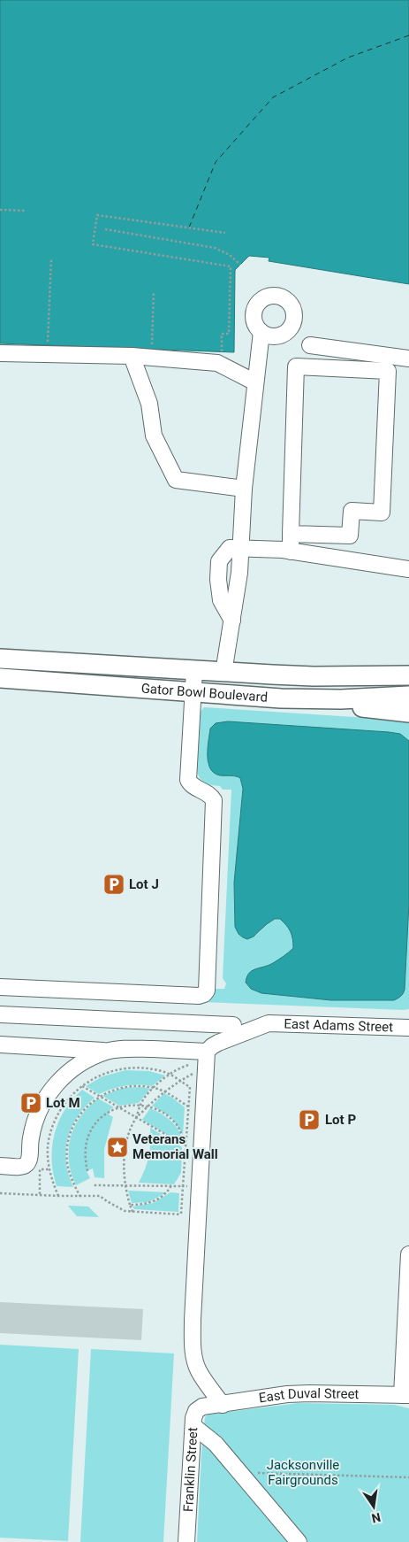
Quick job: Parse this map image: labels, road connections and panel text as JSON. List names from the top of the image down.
{
  "streets": {
    "main road": ["Gator Bowl Boulevard"],
    "street": ["East Adams Street", "East Duval Street", "Franklin Street"]
  },
  "crossings": [
    ["East Duval Street", "Franklin Street"]
  ],
  "parks": ["Jacksonville Fairgrounds"],
  "places": {
    "parking": ["Lot J", "Lot M", "Lot P"],
    "place": ["Veterans Memorial Wall"]
  },
  "north": "bottom"
}
